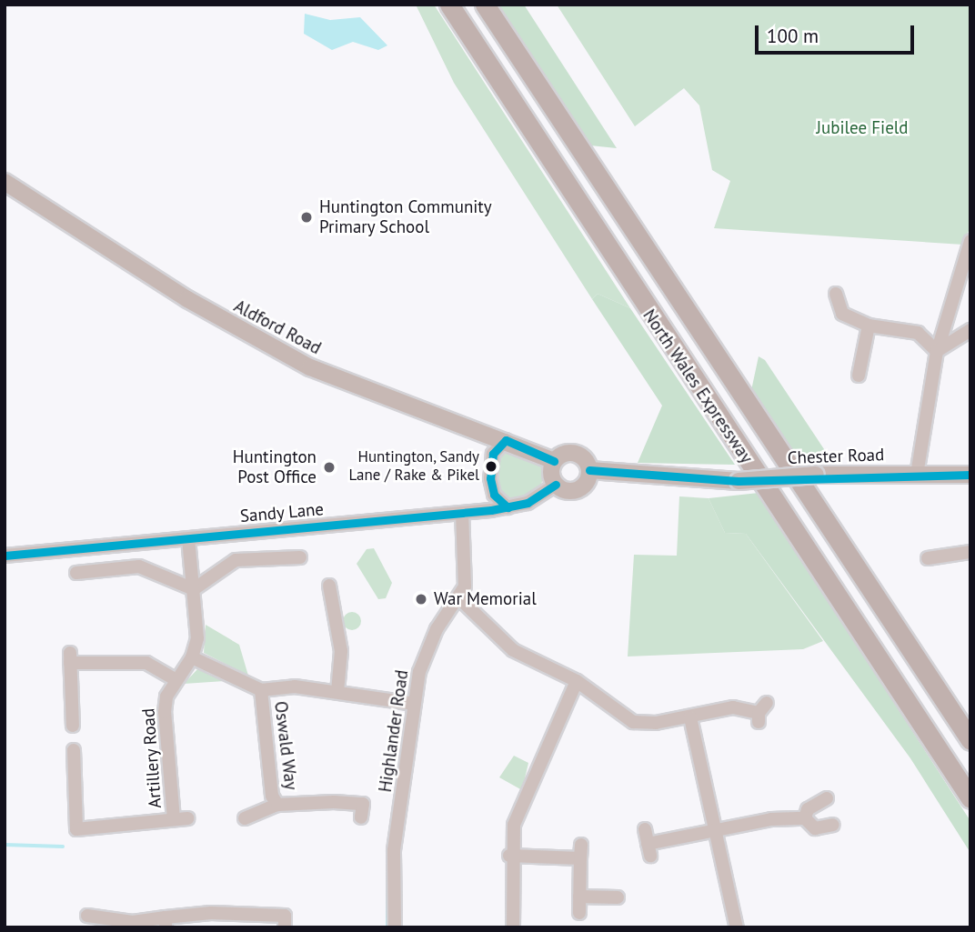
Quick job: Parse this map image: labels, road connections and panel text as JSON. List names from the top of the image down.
{
  "streets": {
    "highway": ["North Wales Expressway"],
    "main road": ["Aldford Road", "Chester Road"],
    "street": [
      "Sandy Lane",
      "Highlander Road",
      "Oswald Way",
      "Artillery Road"
    ]
  },
  "crossings": [
    ["Aldford Road", "Chester Road"],
    ["Aldford Road", "Sandy Lane"],
    ["Chester Road", "Sandy Lane"],
    ["Sandy Lane", "Highlander Road"],
    ["Sandy Lane", "Artillery Road"]
  ],
  "parks": ["Jubilee Field"],
  "places": [
    "Huntington Community Primary School",
    "Huntington, Sandy Lane / Rake & Pikel",
    "Huntington Post Office",
    "War Memorial"
  ],
  "scale_bar": "100 m"
}
